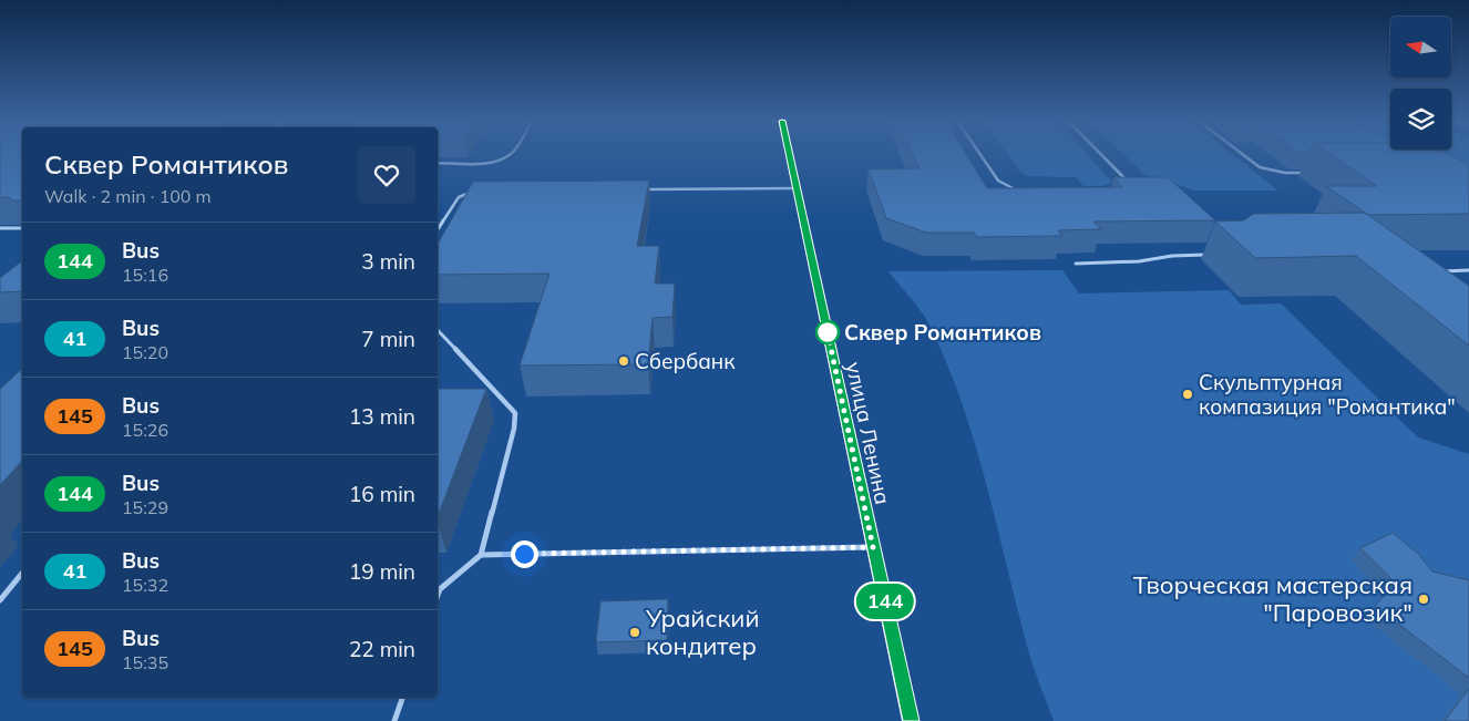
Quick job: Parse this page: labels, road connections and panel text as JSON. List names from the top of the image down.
{
  "streets": {
    "main road": ["улица Ленина"]
  },
  "places": [
    "Сквер Романтиков",
    "Сбербанк",
    "Скульптурная компазиция \"Романтика\"",
    "Творческая мастерская \"Паровозик\"",
    "Урайский кондитер"
  ],
  "lines": ["bus line 144"],
  "north": "left",
  "page": {
    "on_map": "144",
    "heading": ["Сквер Романтиков", "Walk · 2 min · 100 m"],
    "list": [
      {
        "mark": "144",
        "name": "Bus",
        "note": "15:16",
        "value": "3 min"
      },
      {
        "mark": "41",
        "name": "Bus",
        "note": "15:20",
        "value": "7 min"
      },
      {
        "mark": "145",
        "name": "Bus",
        "note": "15:26",
        "value": "13 min"
      },
      {
        "mark": "144",
        "name": "Bus",
        "note": "15:29",
        "value": "16 min"
      },
      {
        "mark": "41",
        "name": "Bus",
        "note": "15:32",
        "value": "19 min"
      },
      {
        "mark": "145",
        "name": "Bus",
        "note": "15:35",
        "value": "22 min"
      }
    ]
  }
}
